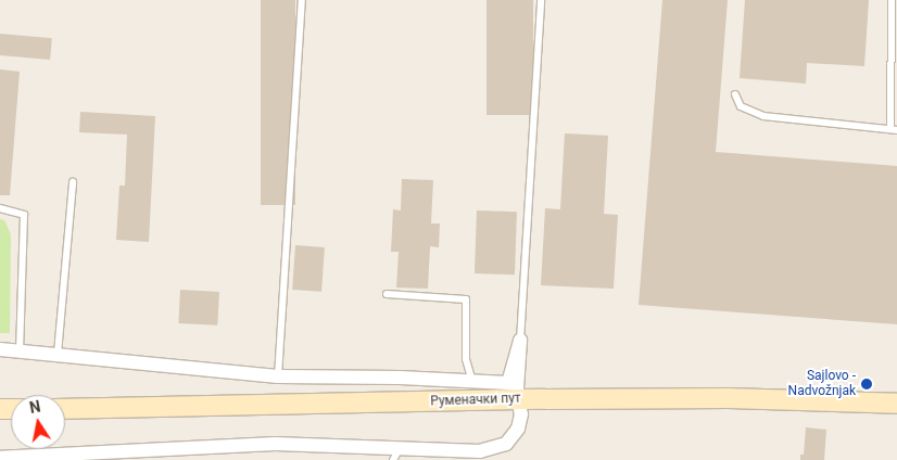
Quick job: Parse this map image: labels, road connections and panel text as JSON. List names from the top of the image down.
{
  "streets": {
    "main road": ["Руменачки пут"]
  },
  "places": ["Sajlovo - Nadvožnjak"],
  "north": "top"
}
